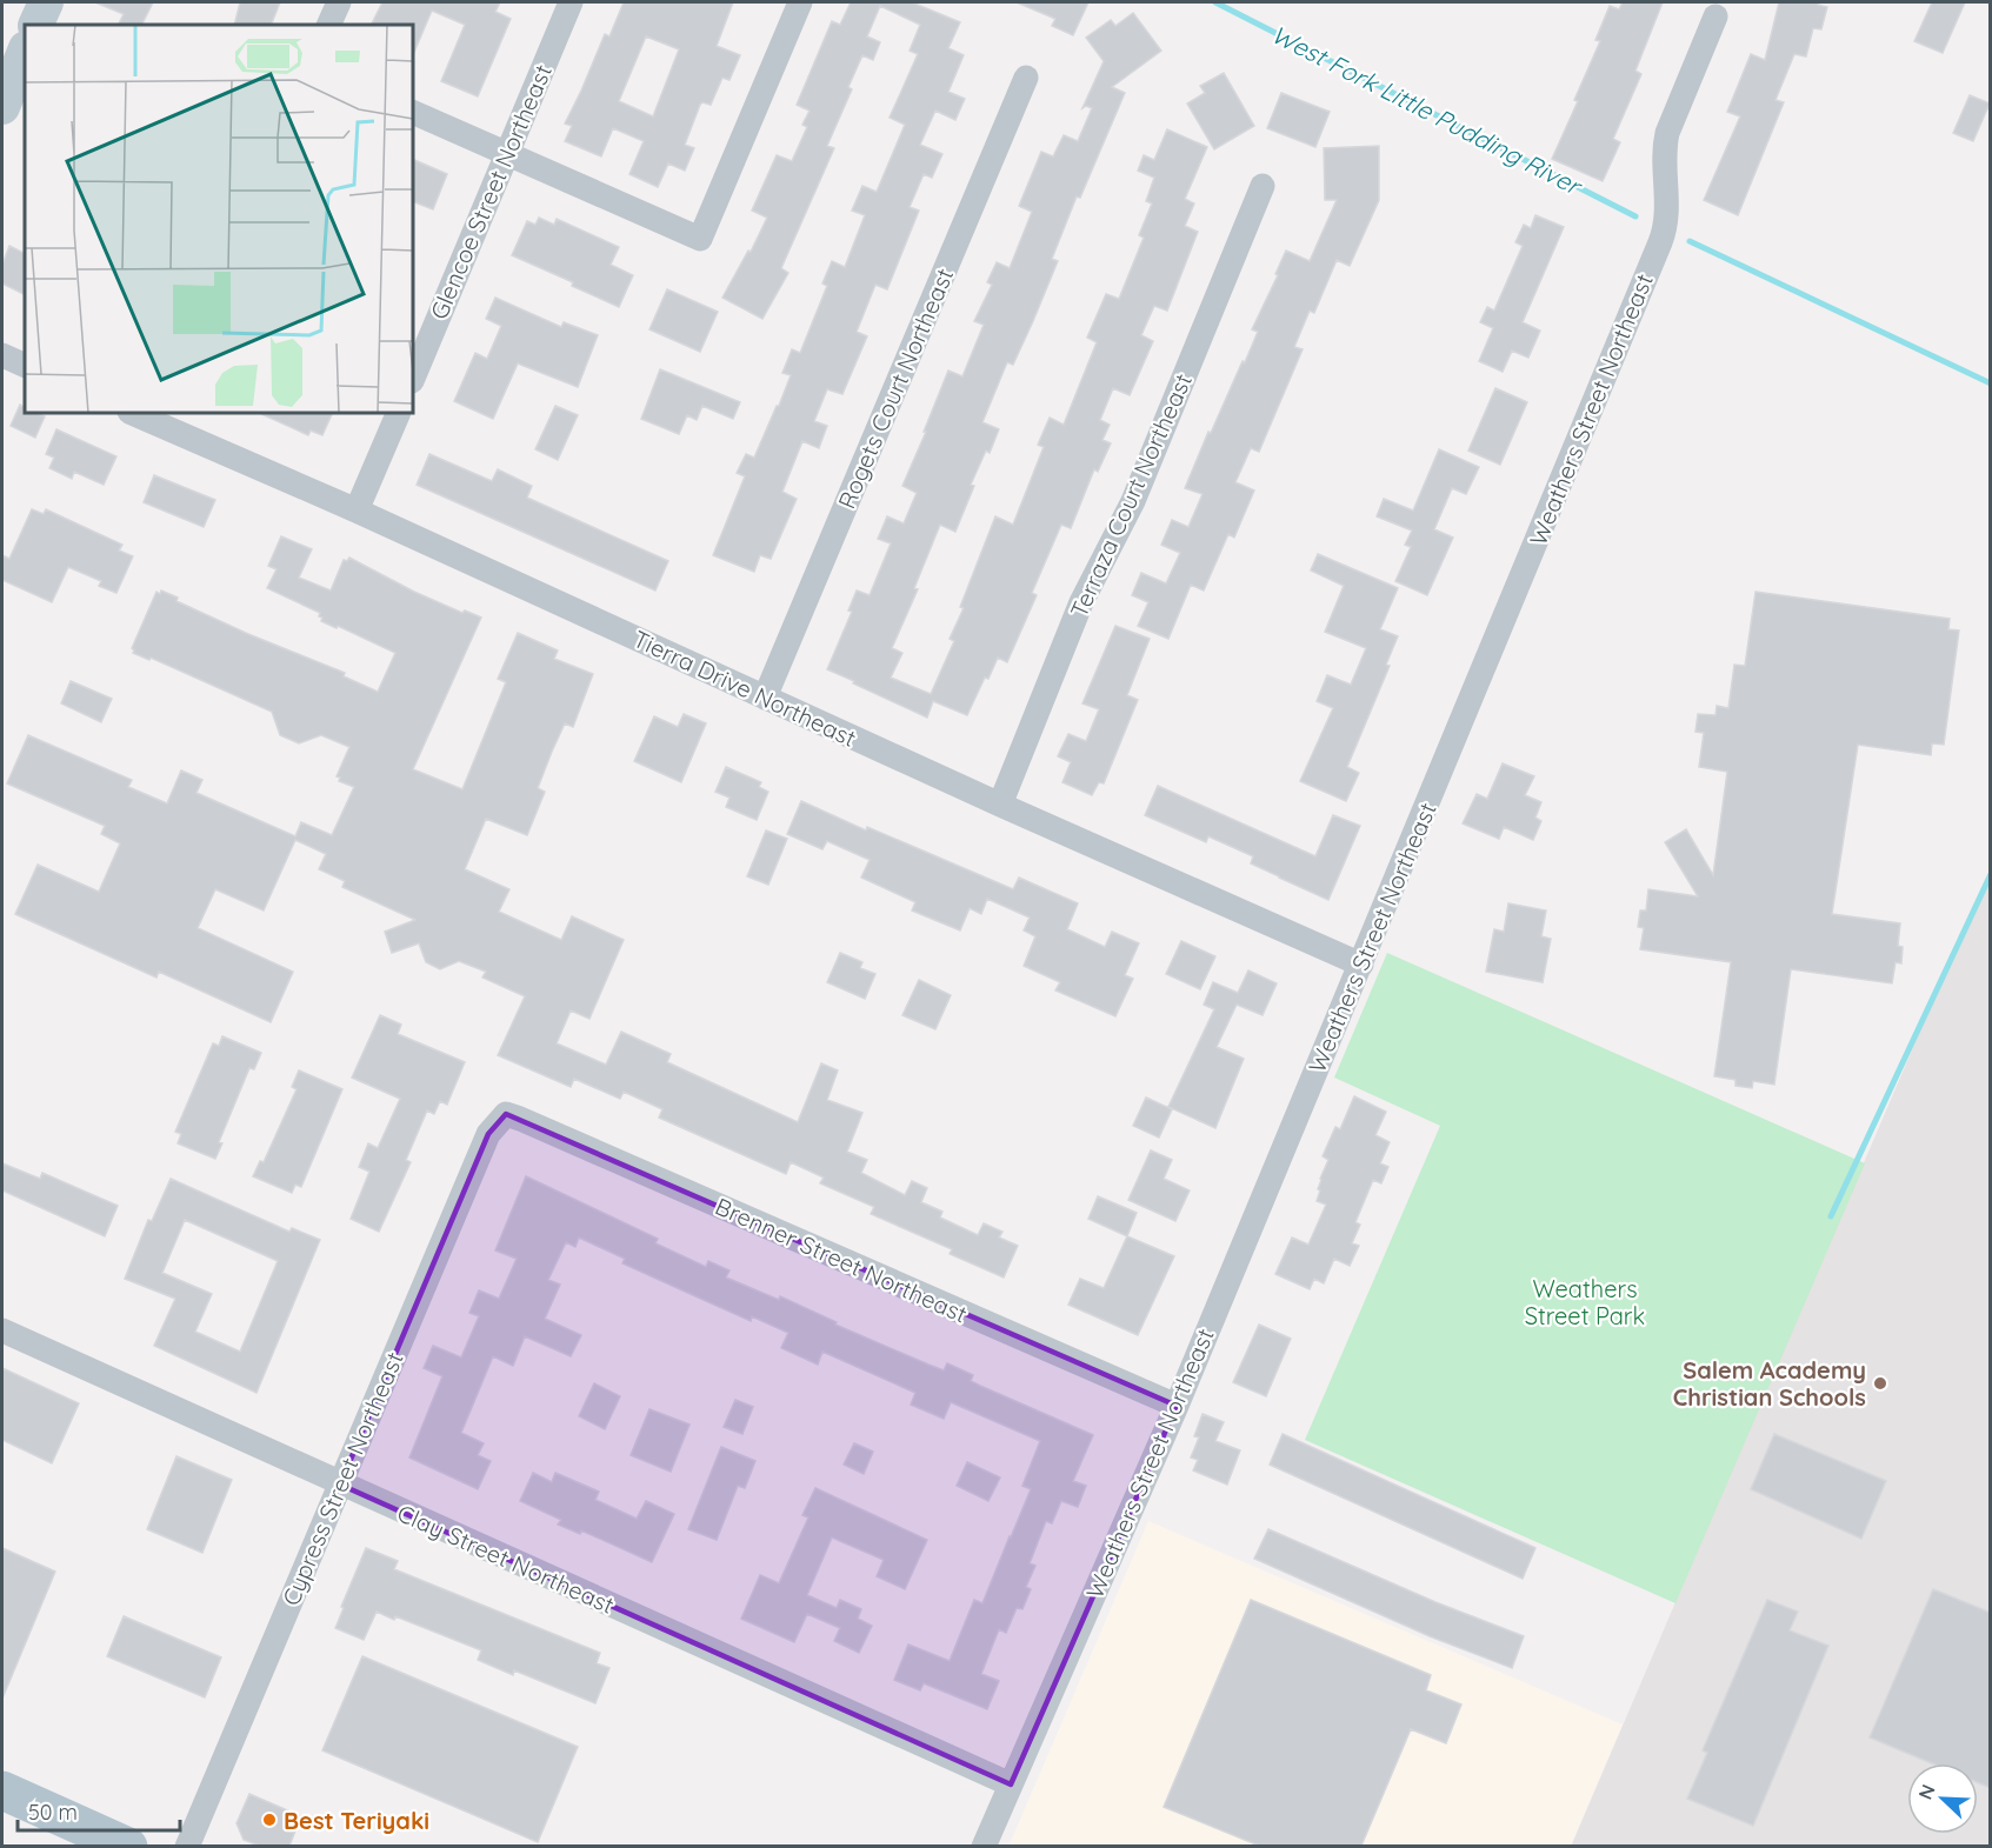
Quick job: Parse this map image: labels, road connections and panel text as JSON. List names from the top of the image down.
{
  "streets": {
    "street": [
      "Glencoe Street Northeast",
      "Rogets Court Northeast",
      "Weathers Street Northeast",
      "Terraza Court Northeast",
      "Tierra Drive Northeast",
      "Brenner Street Northeast",
      "Cypress Street Northeast",
      "Clay Street Northeast"
    ]
  },
  "crossings": [
    ["Rogets Court Northeast", "Tierra Drive Northeast"],
    ["Weathers Street Northeast", "Tierra Drive Northeast"],
    ["Weathers Street Northeast", "Brenner Street Northeast"],
    ["Weathers Street Northeast", "Clay Street Northeast"],
    ["Terraza Court Northeast", "Tierra Drive Northeast"],
    ["Brenner Street Northeast", "Cypress Street Northeast"],
    ["Cypress Street Northeast", "Clay Street Northeast"]
  ],
  "water": ["West Fork Little Pudding River"],
  "parks": ["Weathers Street Park"],
  "places": ["Salem Academy Christian Schools", "Best Teriyaki"],
  "scale_bar": "50 m",
  "north": "top left"
}
